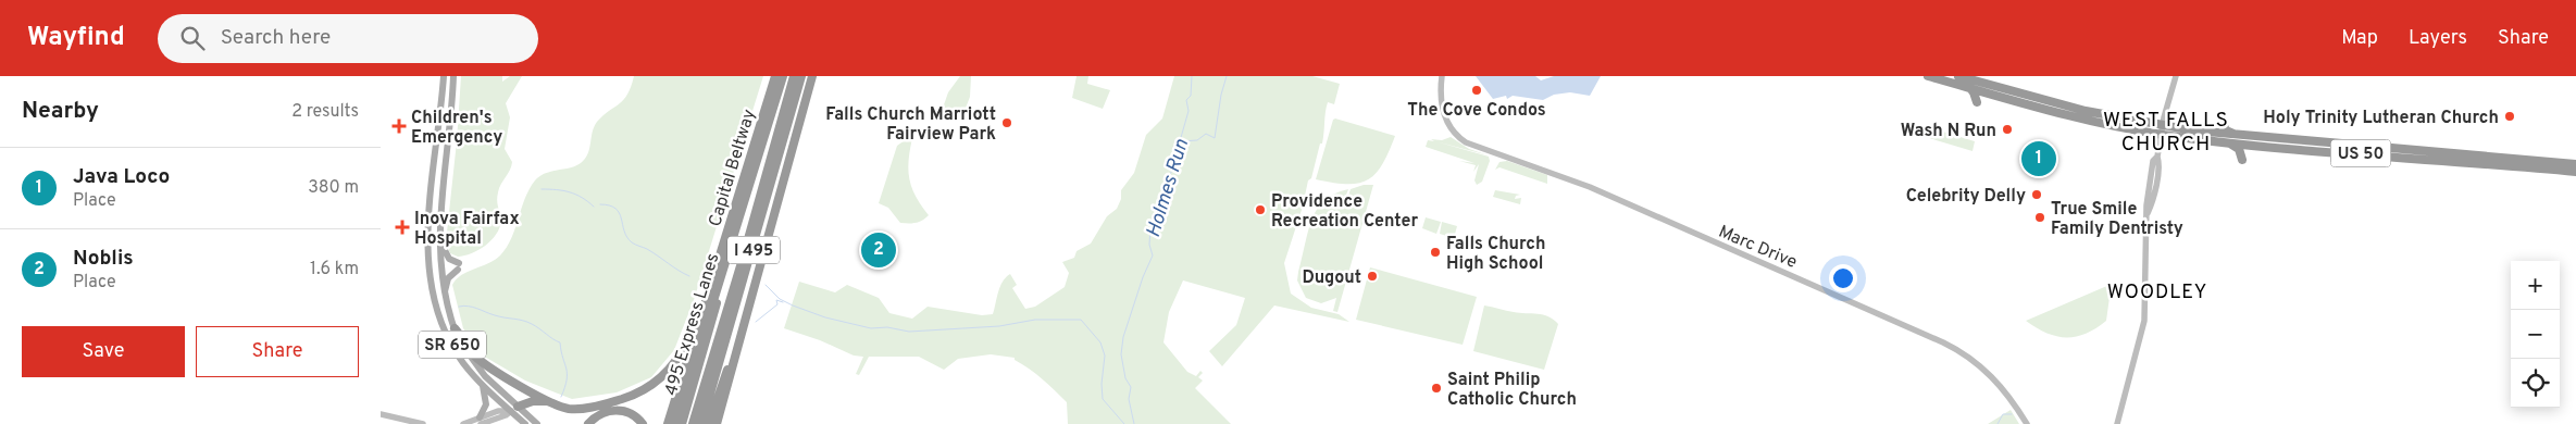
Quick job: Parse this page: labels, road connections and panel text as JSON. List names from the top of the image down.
{
  "streets": {
    "highway": [
      "US 50",
      "Capital Beltway",
      "I 495",
      "495 Express Lanes"
    ],
    "main road": ["SR 650"],
    "street": ["Marc Drive"]
  },
  "districts": ["WEST FALLS CHURCH", "WOODLEY"],
  "water": ["Holmes Run"],
  "places": {
    "other": [
      "The Cove Condos",
      "Holy Trinity Lutheran Church",
      "Falls Church Marriott Fairview Park",
      "Wash N Run",
      "Celebrity Delly",
      "Providence Recreation Center",
      "True Smile Family Dentristy",
      "Falls Church High School",
      "Dugout",
      "Saint Philip Catholic Church"
    ],
    "health": ["Children's Emergency", "Inova Fairfax Hospital"]
  },
  "page": {
    "header": "Wayfind",
    "search": "Search here",
    "nav": ["Map", "Layers", "Share"],
    "heading": ["Nearby", "2 results"],
    "pins": ["1", "2"],
    "list": [
      {
        "mark": "1",
        "name": "Java Loco",
        "note": "Place",
        "value": "380 m"
      },
      {
        "mark": "2",
        "name": "Noblis",
        "note": "Place",
        "value": "1.6 km"
      }
    ],
    "map_buttons": ["+", "−"],
    "buttons": ["Save", "Share"]
  }
}
